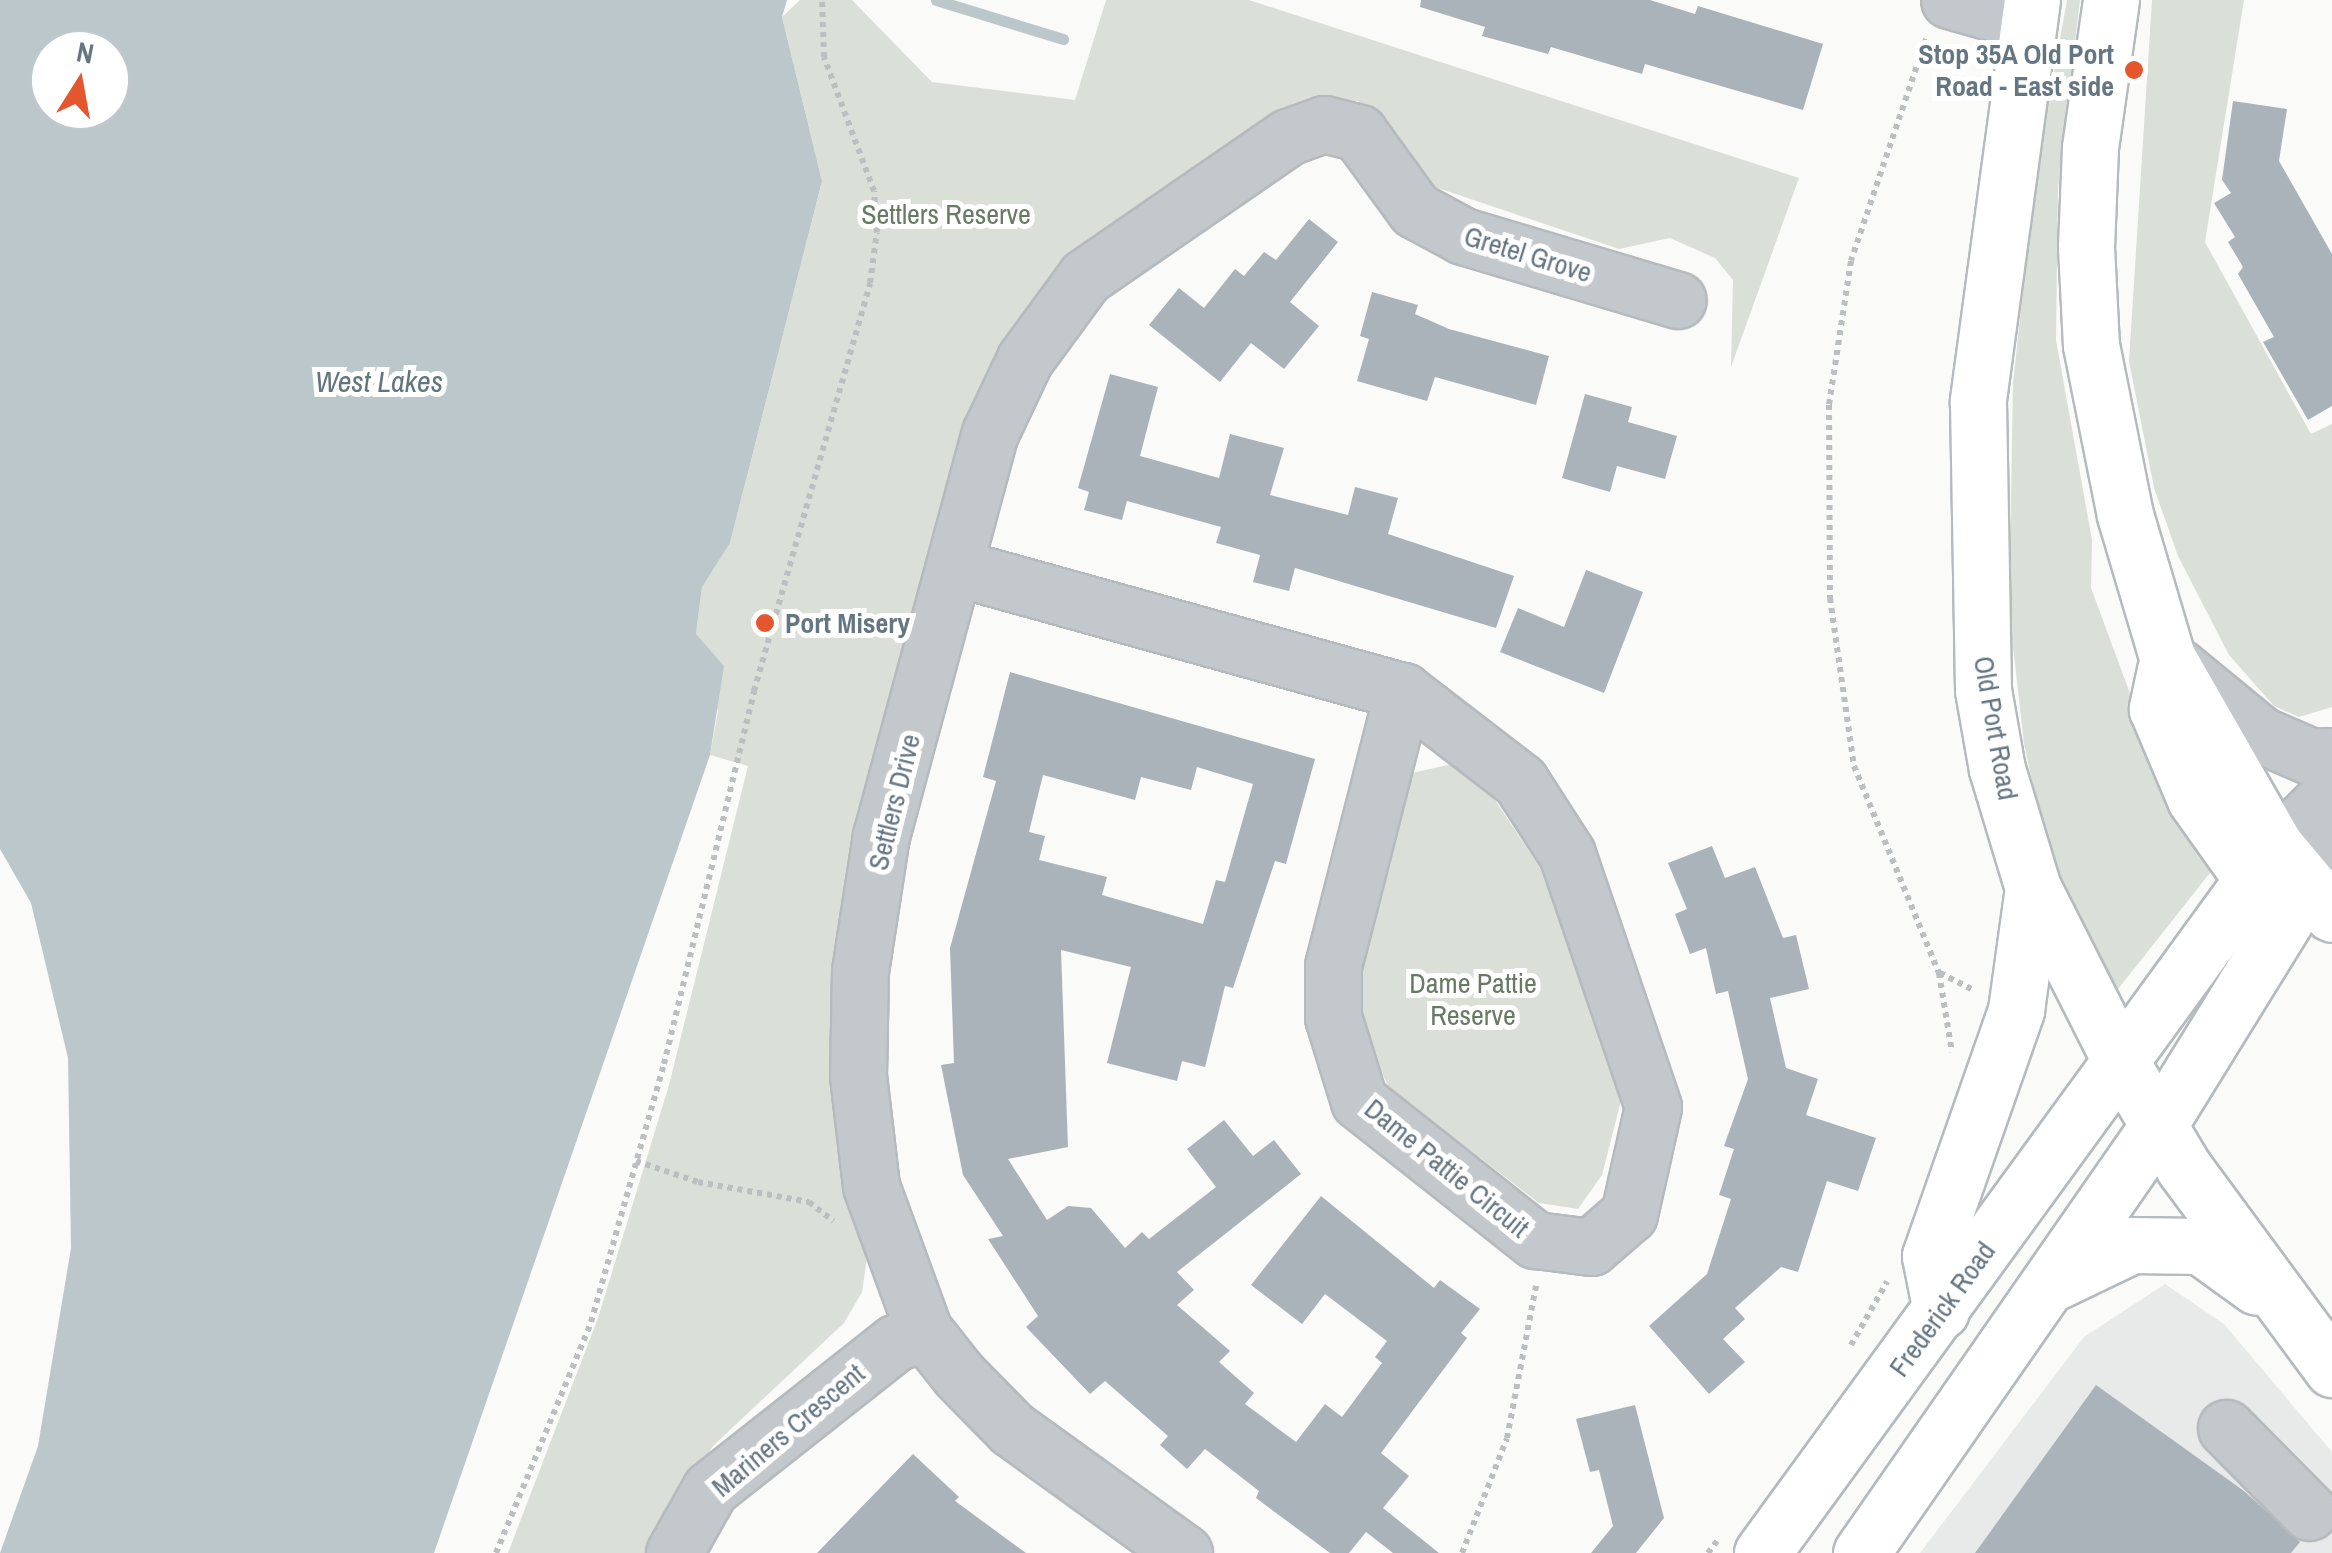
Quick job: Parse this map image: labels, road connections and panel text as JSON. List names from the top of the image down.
{
  "streets": {
    "main road": ["Old Port Road", "Frederick Road"],
    "street": [
      "Gretel Grove",
      "Settlers Drive",
      "Dame Pattie Circuit",
      "Mariners Crescent"
    ]
  },
  "crossings": [
    ["Gretel Grove", "Settlers Drive"],
    ["Old Port Road", "Frederick Road"],
    ["Settlers Drive", "Dame Pattie Circuit"],
    ["Settlers Drive", "Mariners Crescent"]
  ],
  "water": ["West Lakes"],
  "parks": ["Settlers Reserve", "Dame Pattie Reserve"],
  "places": ["Stop 35A Old Port Road - East side", "Port Misery"],
  "north": "top"
}
